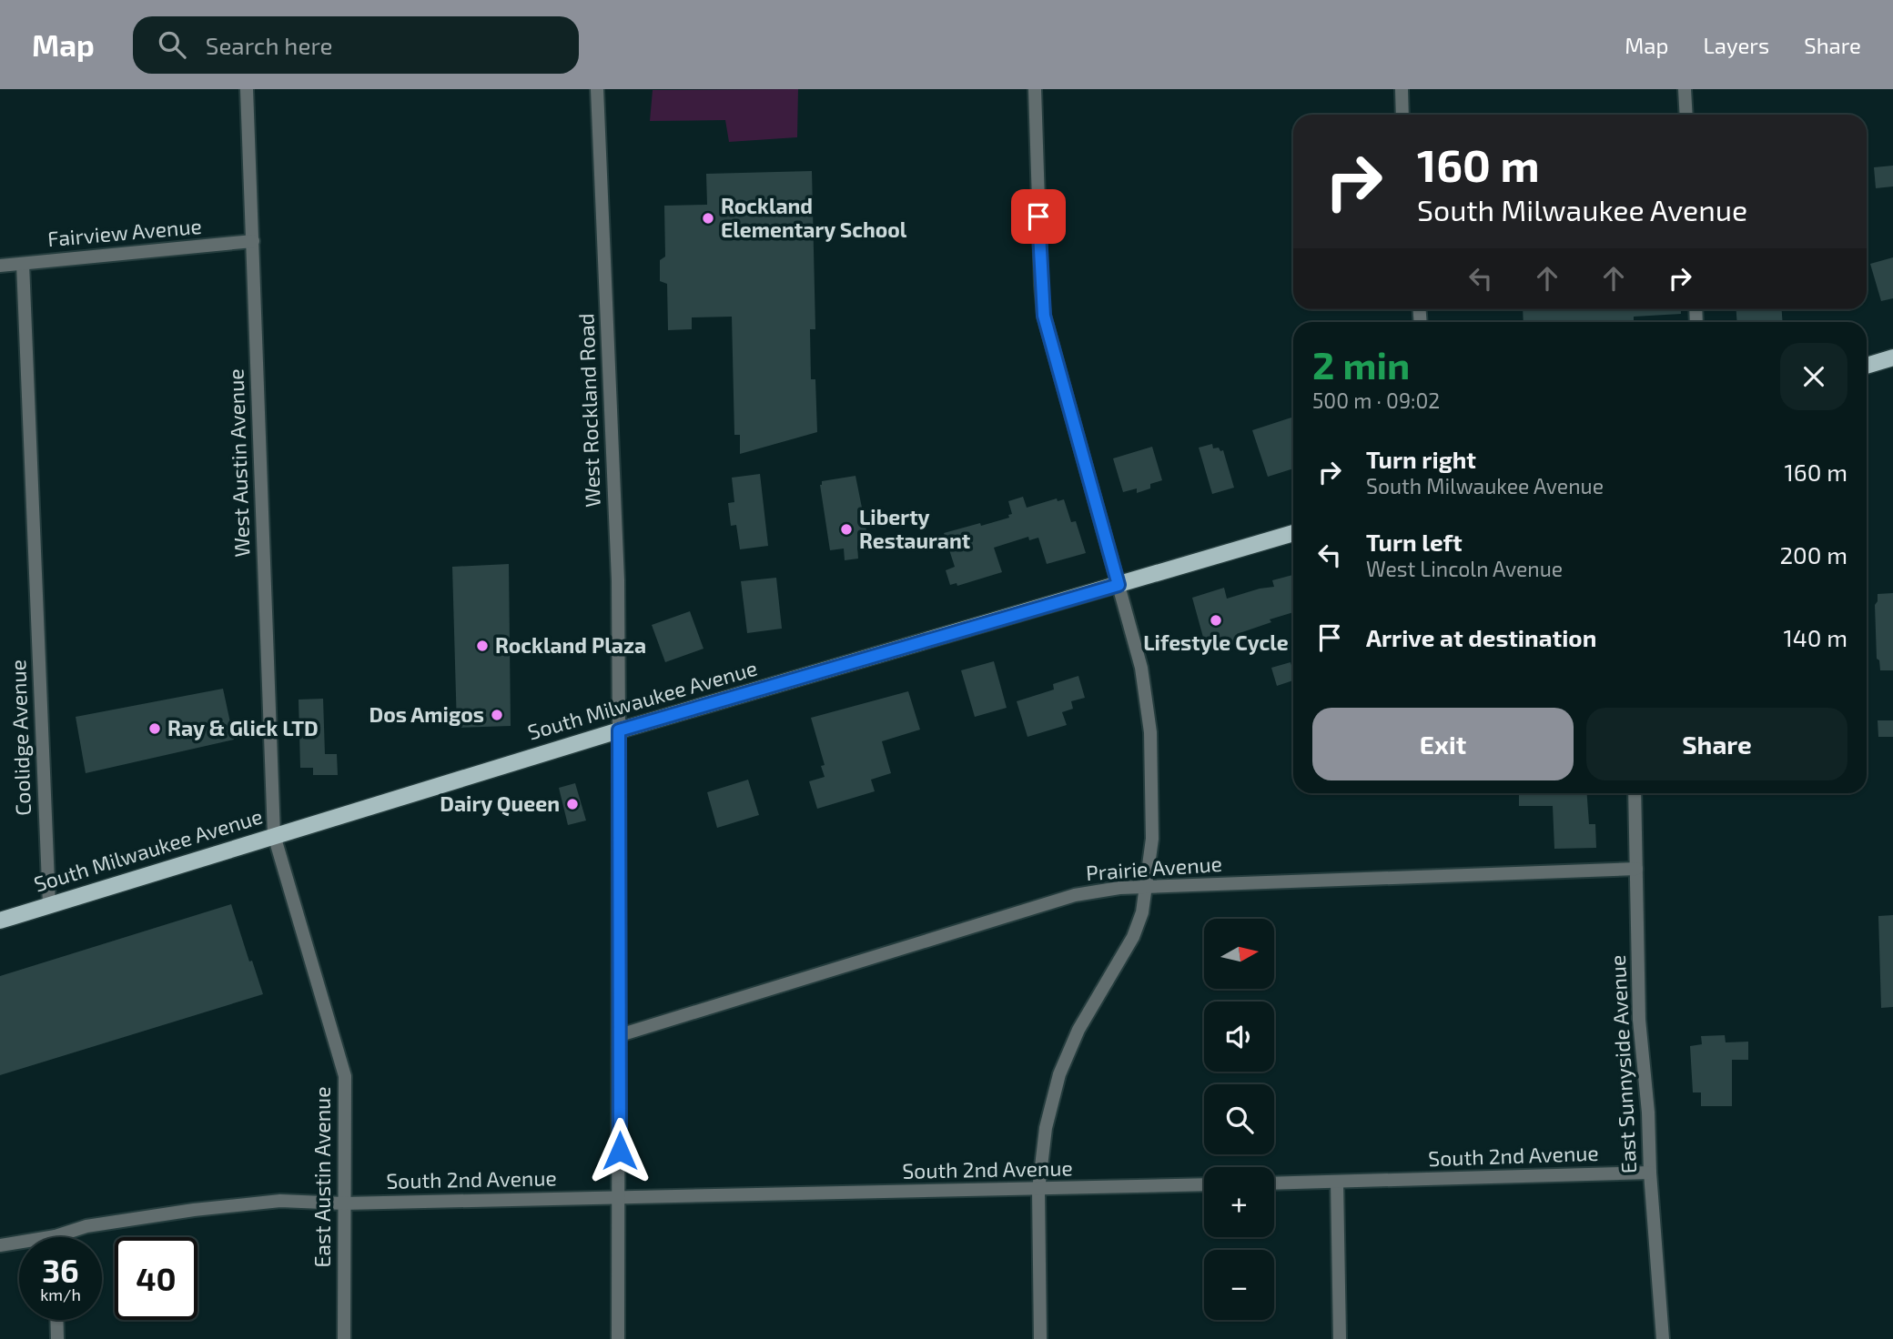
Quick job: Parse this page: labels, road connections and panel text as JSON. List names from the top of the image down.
{
  "streets": {
    "main road": ["South Milwaukee Avenue"],
    "street": [
      "Fairview Avenue",
      "West Rockland Road",
      "West Austin Avenue",
      "Coolidge Avenue",
      "Prairie Avenue",
      "East Sunnyside Avenue",
      "South 2nd Avenue",
      "East Austin Avenue"
    ]
  },
  "crossings": [
    ["Fairview Avenue", "West Austin Avenue"],
    ["Fairview Avenue", "Coolidge Avenue"],
    ["West Rockland Road", "South Milwaukee Avenue"],
    ["West Rockland Road", "Prairie Avenue"],
    ["West Rockland Road", "South 2nd Avenue"],
    ["West Austin Avenue", "South Milwaukee Avenue"],
    ["West Austin Avenue", "East Austin Avenue"],
    ["South Milwaukee Avenue", "Coolidge Avenue"],
    ["South Milwaukee Avenue", "East Austin Avenue"],
    ["Prairie Avenue", "East Sunnyside Avenue"],
    ["East Sunnyside Avenue", "South 2nd Avenue"],
    ["South 2nd Avenue", "East Austin Avenue"]
  ],
  "places": [
    "Rockland Elementary School",
    "Liberty Restaurant",
    "Lifestyle Cycle",
    "Rockland Plaza",
    "Dos Amigos",
    "Ray & Glick LTD",
    "Dairy Queen"
  ],
  "north": "right",
  "page": {
    "header": "Map",
    "search": "Search here",
    "nav": ["Map", "Layers", "Share"],
    "turn": ["160 m", "South Milwaukee Avenue"],
    "heading": ["2 min", "500 m · 09:02"],
    "list": [
      {
        "name": "Turn right",
        "note": "South Milwaukee Avenue",
        "value": "160 m"
      },
      {
        "name": "Turn left",
        "note": "West Lincoln Avenue",
        "value": "200 m"
      },
      {
        "name": "Arrive at destination",
        "value": "140 m"
      }
    ],
    "buttons": ["Exit", "Share"],
    "map_buttons": ["+", "−"],
    "speed": "36 km/h",
    "limit": "40"
  }
}
